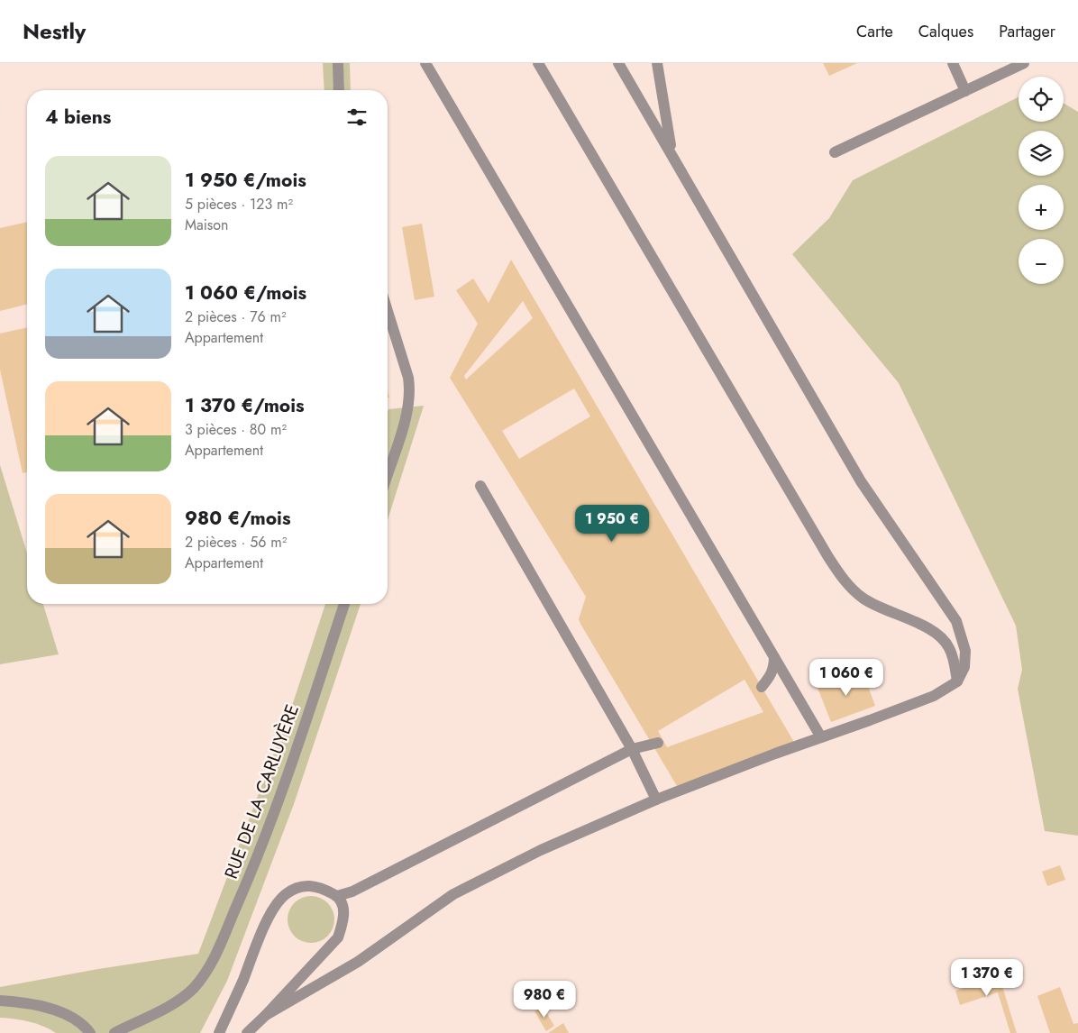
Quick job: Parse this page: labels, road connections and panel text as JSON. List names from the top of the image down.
{
  "streets": {
    "street": ["RUE DE LA CARLUYÈRE"]
  },
  "page": {
    "header": "Nestly",
    "nav": ["Carte", "Calques", "Partager"],
    "map_buttons": ["+", "−"],
    "heading": "4 biens",
    "list": [
      {
        "name": "1 950 €/mois",
        "note": "5 pièces · 123 m² · Maison"
      },
      {
        "name": "1 060 €/mois",
        "note": "2 pièces · 76 m² · Appartement"
      },
      {
        "name": "1 370 €/mois",
        "note": "3 pièces · 80 m² · Appartement"
      },
      {
        "name": "980 €/mois",
        "note": "2 pièces · 56 m² · Appartement"
      }
    ],
    "price": [
      "1 950 €",
      "1 060 €",
      "1 370 €",
      "980 €"
    ]
  }
}
